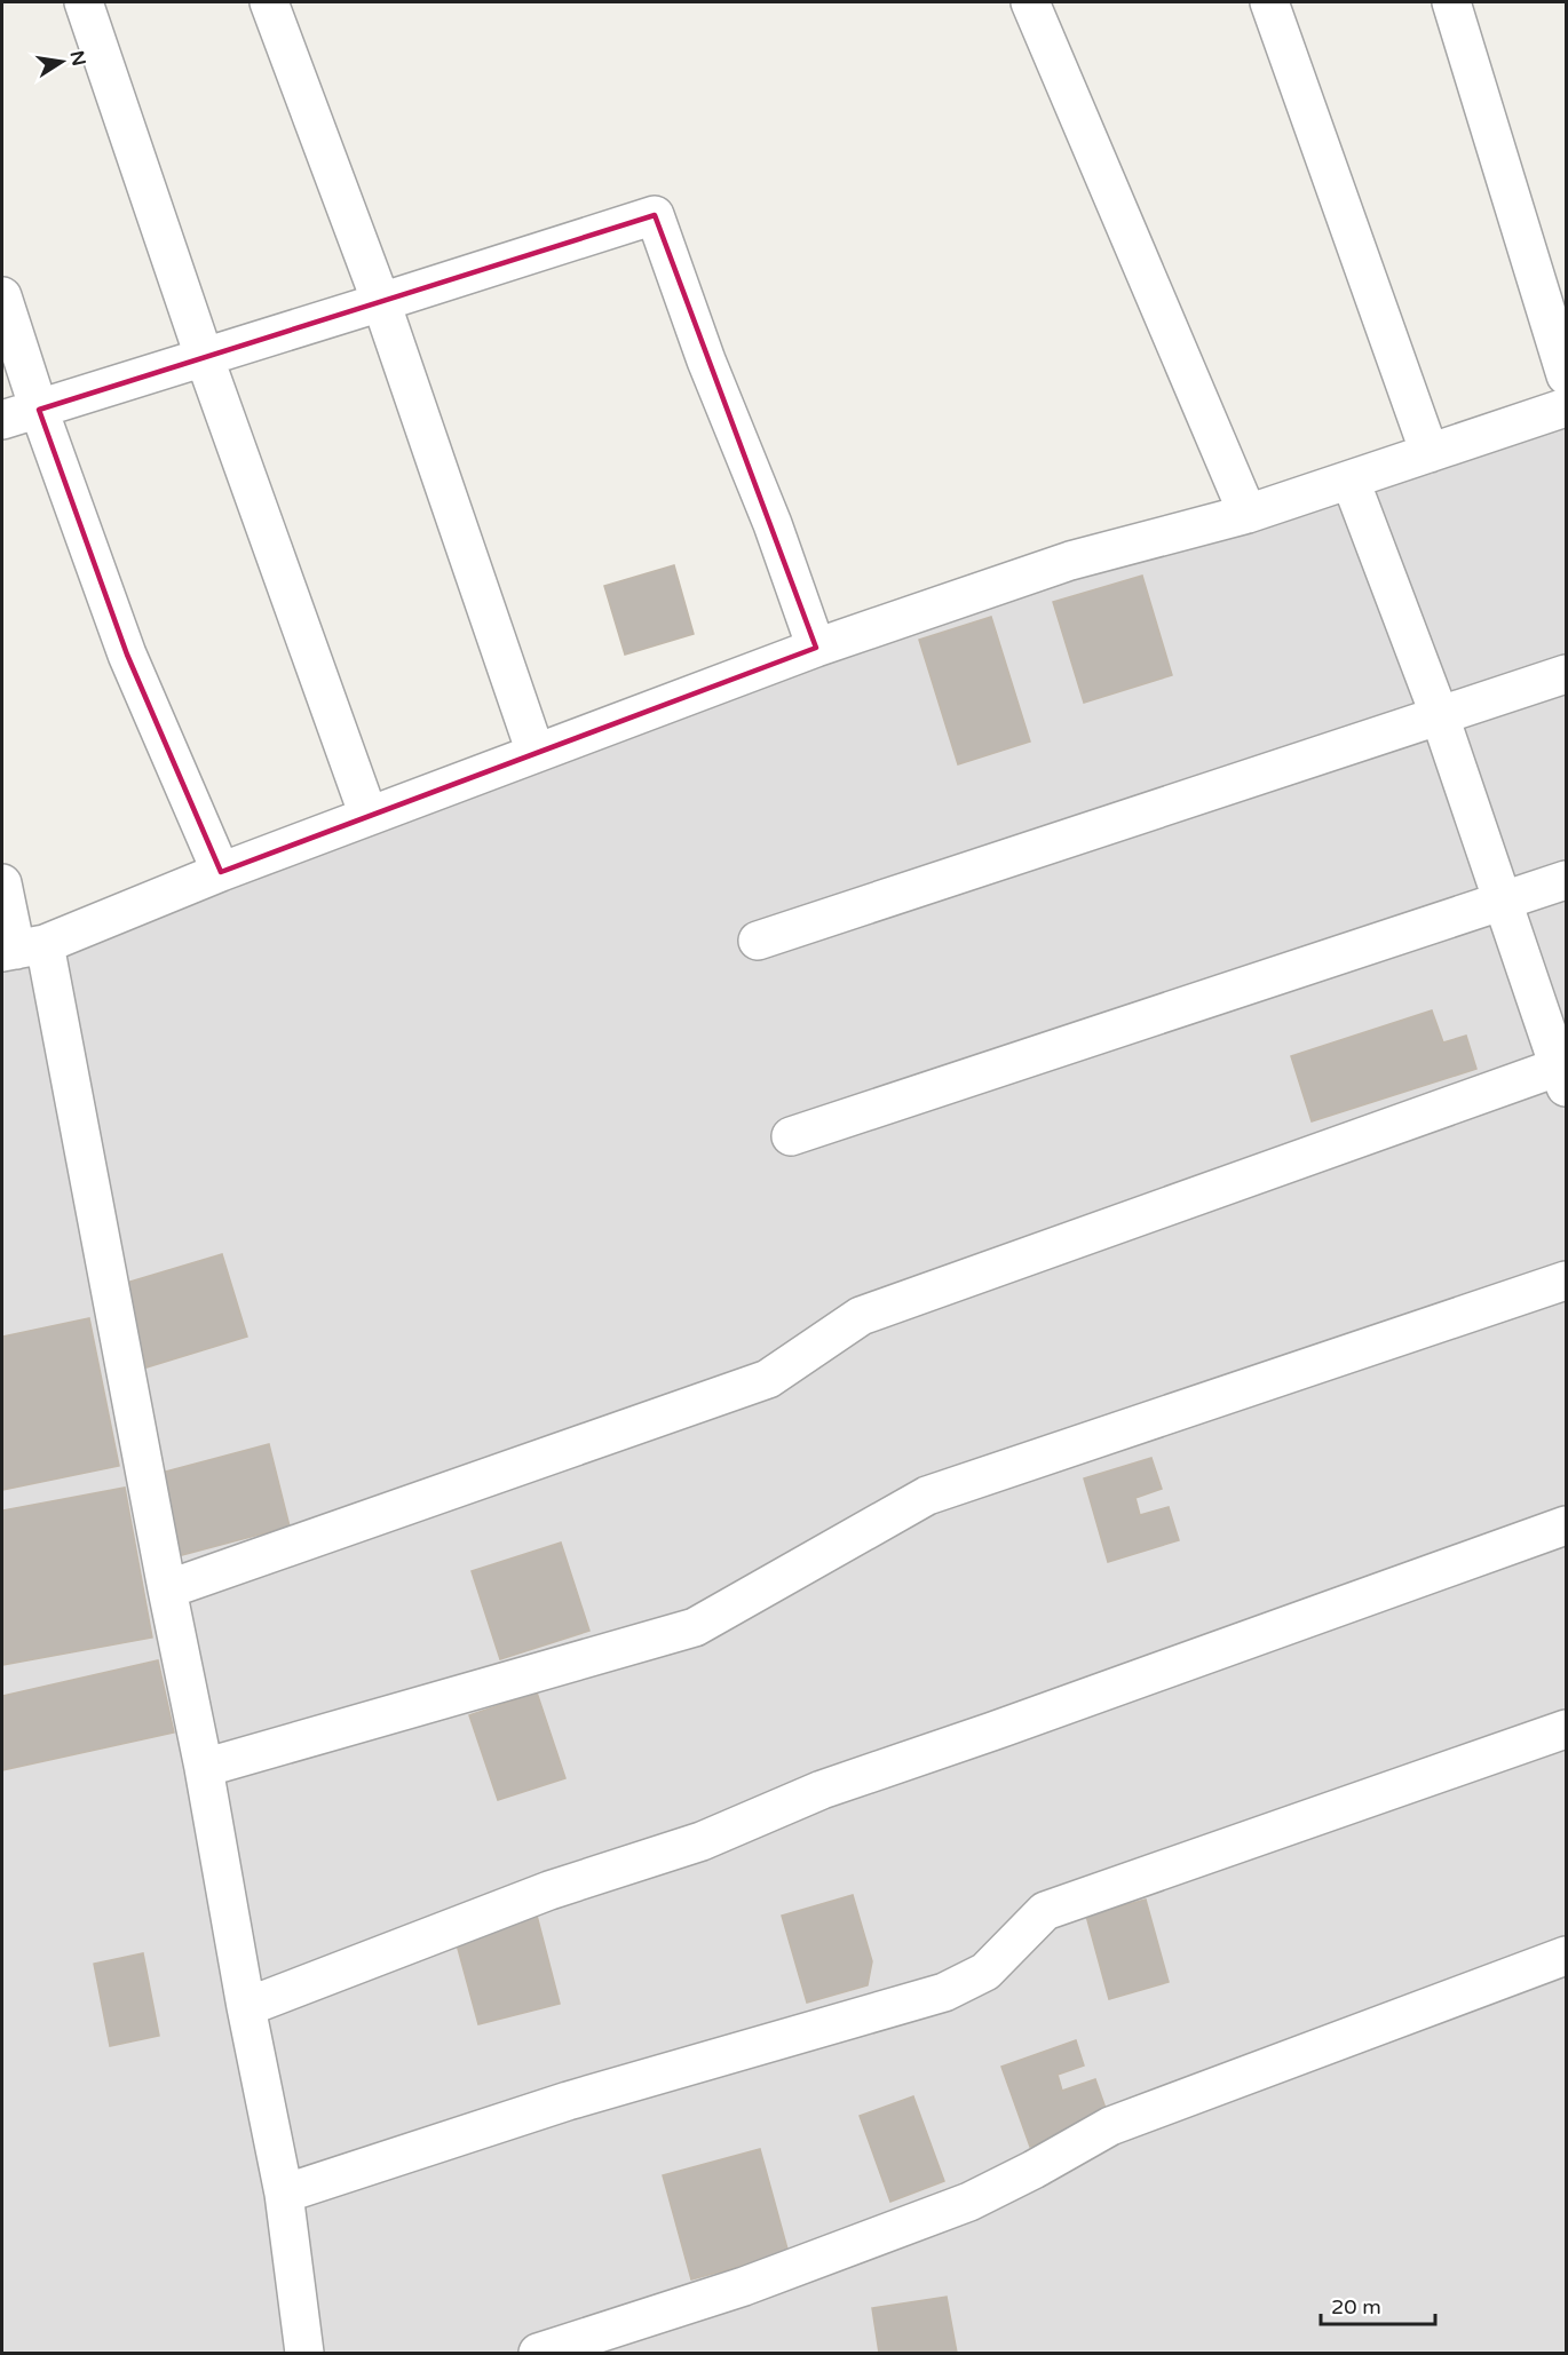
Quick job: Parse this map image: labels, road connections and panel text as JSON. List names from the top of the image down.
{
  "scale_bar": "20 m",
  "north": "right"
}
